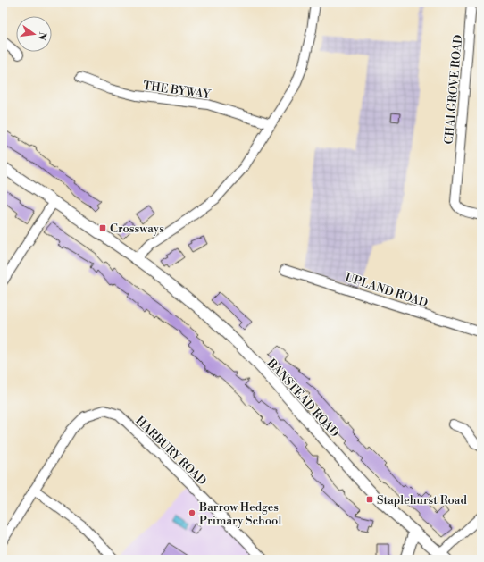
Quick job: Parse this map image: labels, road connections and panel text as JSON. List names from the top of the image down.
{
  "streets": {
    "street": [
      "THE BYWAY",
      "CHALGROVE ROAD",
      "UPLAND ROAD",
      "BANSTEAD ROAD",
      "HARBURY ROAD"
    ]
  },
  "places": {
    "transit": ["Crossways", "Staplehurst Road"],
    "other": ["Barrow Hedges Primary School"]
  },
  "north": "right"
}
